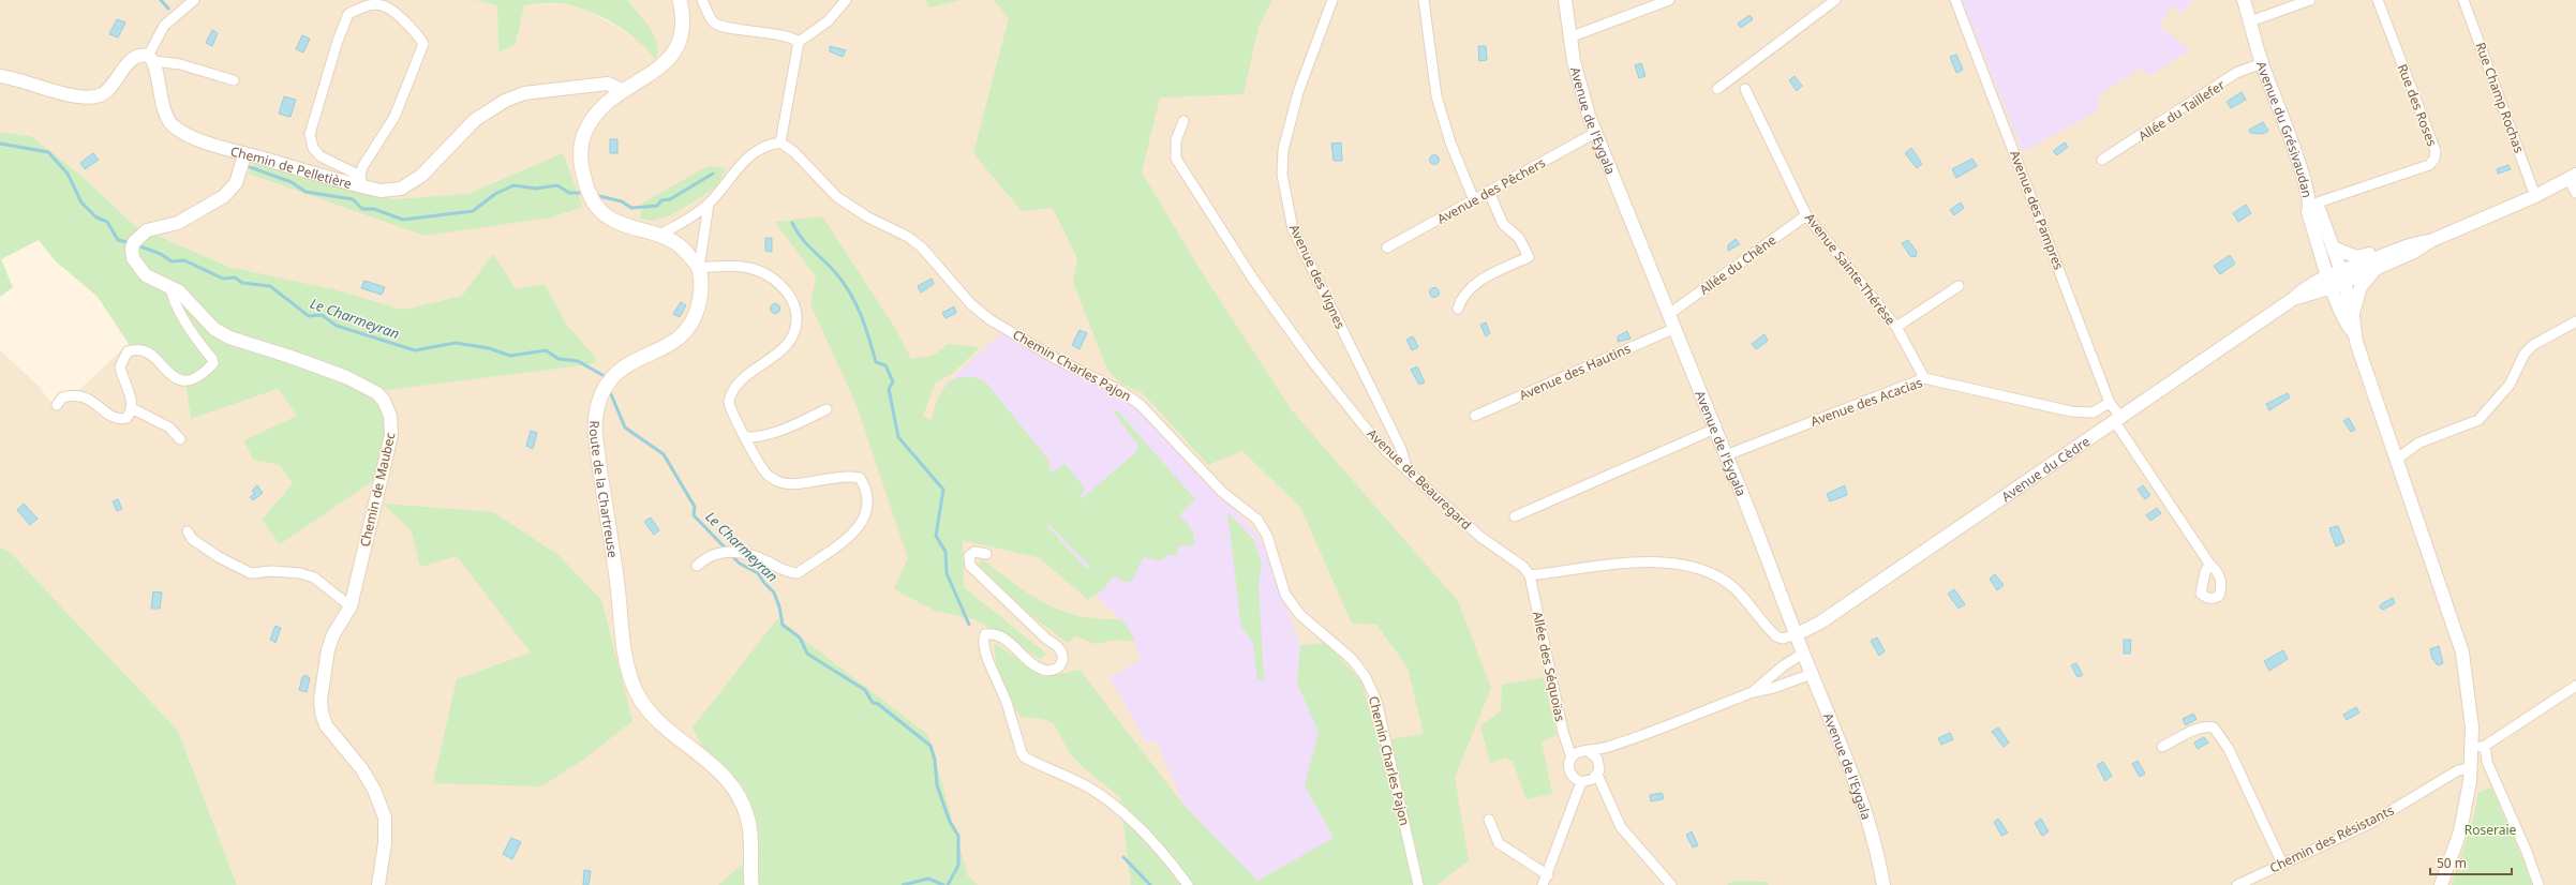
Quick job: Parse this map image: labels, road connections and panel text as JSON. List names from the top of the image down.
{
  "streets": {
    "main road": ["Route de la Chartreuse"],
    "street": [
      "Rue Champ Rochas",
      "Rue des Roses",
      "Allée du Taillefer",
      "Avenue de l'Eygala",
      "Avenue du Grésivaudan",
      "Chemin de Pelletière",
      "Avenue des Pêchers",
      "Avenue des Pampres",
      "Allée du Chêne",
      "Avenue Sainte-Thérèse",
      "Avenue des Vignes",
      "Chemin Charles Pajon",
      "Avenue des Hautins",
      "Avenue des Acacias",
      "Avenue du Cèdre",
      "Avenue de Beauregard",
      "Chemin de Maubec",
      "Allée des Séquoïas",
      "Chemin des Résistants"
    ]
  },
  "crossings": [
    ["Rue des Roses", "Avenue du Grésivaudan"],
    ["Allée du Taillefer", "Avenue du Grésivaudan"],
    ["Avenue de l'Eygala", "Avenue des Pêchers"],
    ["Avenue de l'Eygala", "Allée du Chêne"],
    ["Avenue de l'Eygala", "Avenue des Hautins"],
    ["Avenue de l'Eygala", "Avenue des Acacias"],
    ["Avenue de l'Eygala", "Avenue du Cèdre"],
    ["Avenue du Grésivaudan", "Avenue du Cèdre"],
    ["Chemin de Pelletière", "Chemin de Maubec"],
    ["Avenue des Pampres", "Avenue des Acacias"],
    ["Avenue des Pampres", "Avenue du Cèdre"],
    ["Allée du Chêne", "Avenue Sainte-Thérèse"],
    ["Avenue Sainte-Thérèse", "Avenue des Acacias"],
    ["Avenue des Vignes", "Avenue de Beauregard"],
    ["Avenue de Beauregard", "Allée des Séquoïas"]
  ],
  "water": ["Le Charmeyran"],
  "parks": ["Roseraie"],
  "scale_bar": "50 m"
}
